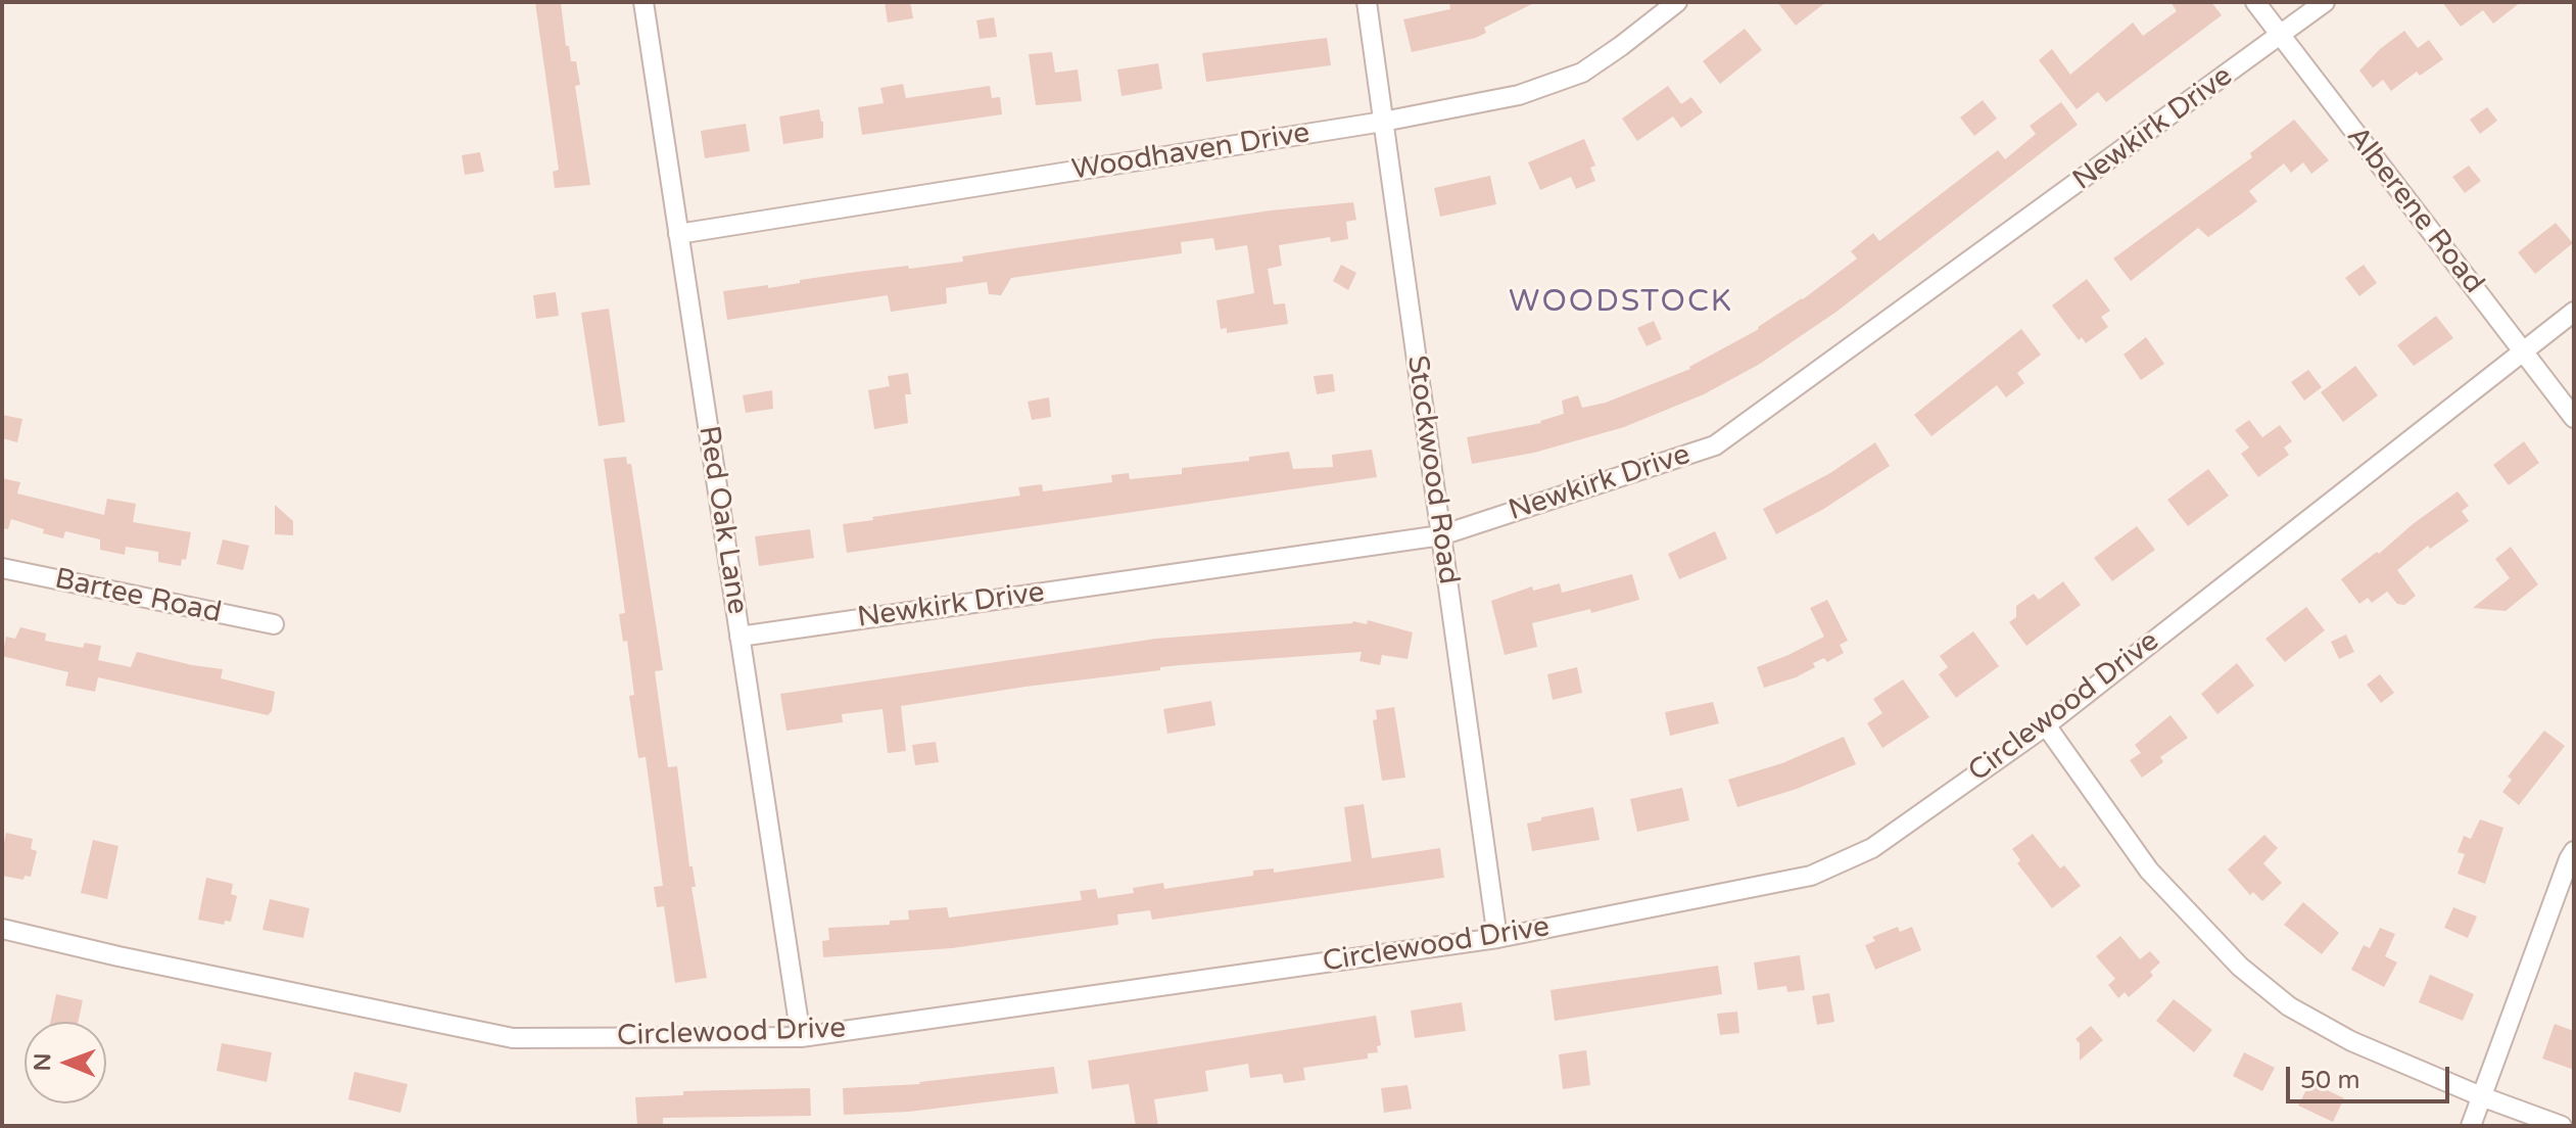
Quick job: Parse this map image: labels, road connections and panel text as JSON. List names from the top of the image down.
{
  "streets": {
    "street": [
      "Newkirk Drive",
      "Woodhaven Drive",
      "Alberene Road",
      "Stockwood Road",
      "Red Oak Lane",
      "Bartee Road",
      "Circlewood Drive"
    ]
  },
  "crossings": [
    ["Newkirk Drive", "Alberene Road"],
    ["Newkirk Drive", "Stockwood Road"],
    ["Newkirk Drive", "Red Oak Lane"],
    ["Woodhaven Drive", "Stockwood Road"],
    ["Woodhaven Drive", "Red Oak Lane"],
    ["Alberene Road", "Circlewood Drive"],
    ["Stockwood Road", "Circlewood Drive"],
    ["Red Oak Lane", "Circlewood Drive"]
  ],
  "districts": ["WOODSTOCK"],
  "scale_bar": "50 m",
  "north": "left"
}
